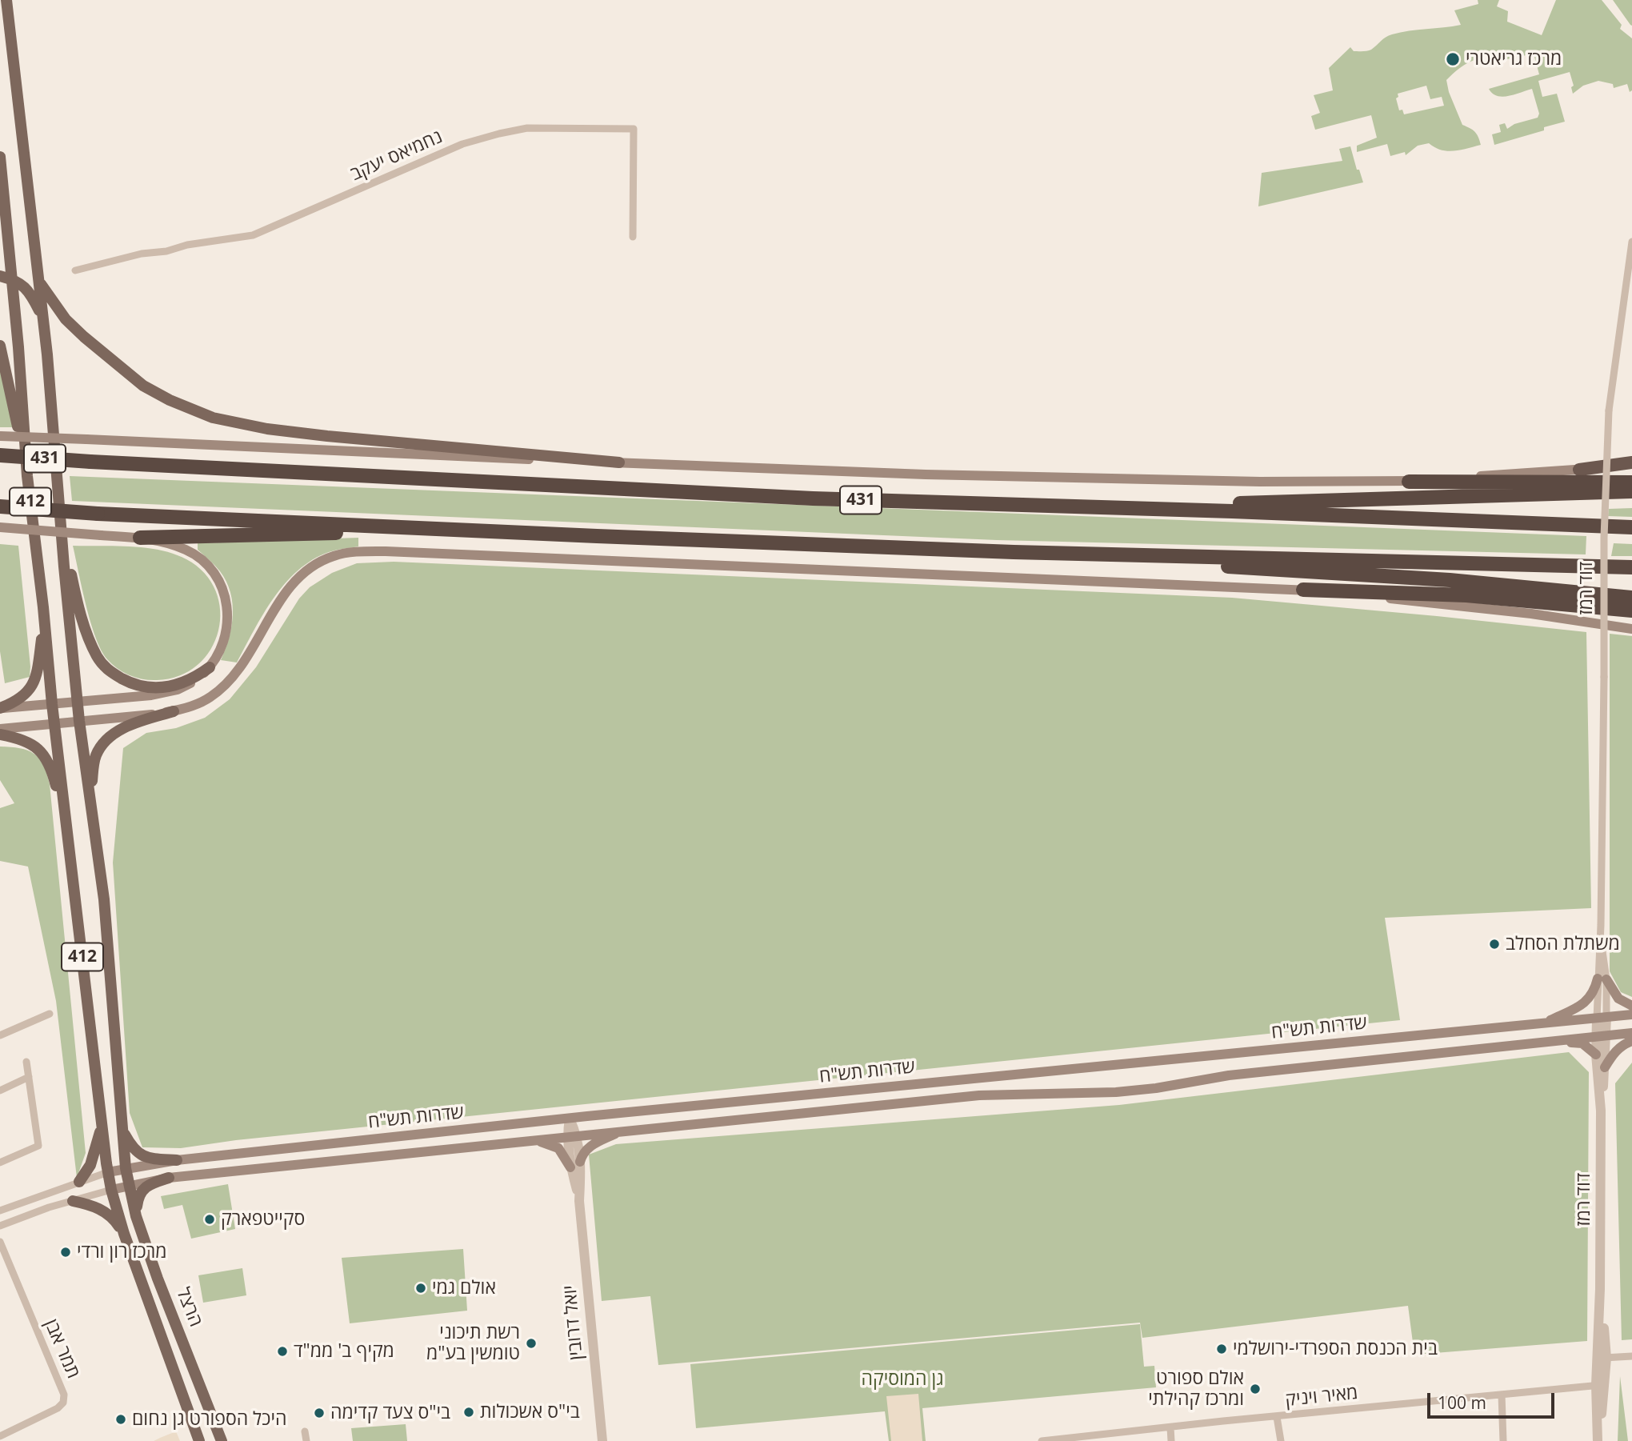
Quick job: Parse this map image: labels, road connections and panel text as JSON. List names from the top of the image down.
{
  "streets": {
    "highway": ["431"],
    "main road": ["412", "שדרות תש\"ח", "הרצל"],
    "street": [
      "נחמיאס יעקב",
      "דוד רמז",
      "יואל דרובין",
      "תמר אבן",
      "מאיר ויניק"
    ]
  },
  "crossings": [
    ["412", "שדרות תש\"ח"],
    ["412", "הרצל"],
    ["דוד רמז", "שדרות תש\"ח"],
    ["דוד רמז", "מאיר ויניק"],
    ["שדרות תש\"ח", "הרצל"],
    ["שדרות תש\"ח", "יואל דרובין"]
  ],
  "parks": ["גן המוסיקה"],
  "places": [
    "מרכז גריאטרי",
    "משתלת הסחלב",
    "סקייטפארק",
    "מרכז רון ורדי",
    "אולם גמי",
    "רשת תיכוני טומשין בע\"מ",
    "בית הכנסת הספרדי-ירושלמי",
    "מקיף ב' ממ\"ד",
    "אולם ספורט ומרכז קהילתי",
    "בי\"ס אשכולות",
    "בי\"ס צעד קדימה",
    "היכל הספורט גן נחום"
  ],
  "scale_bar": "100 m"
}
